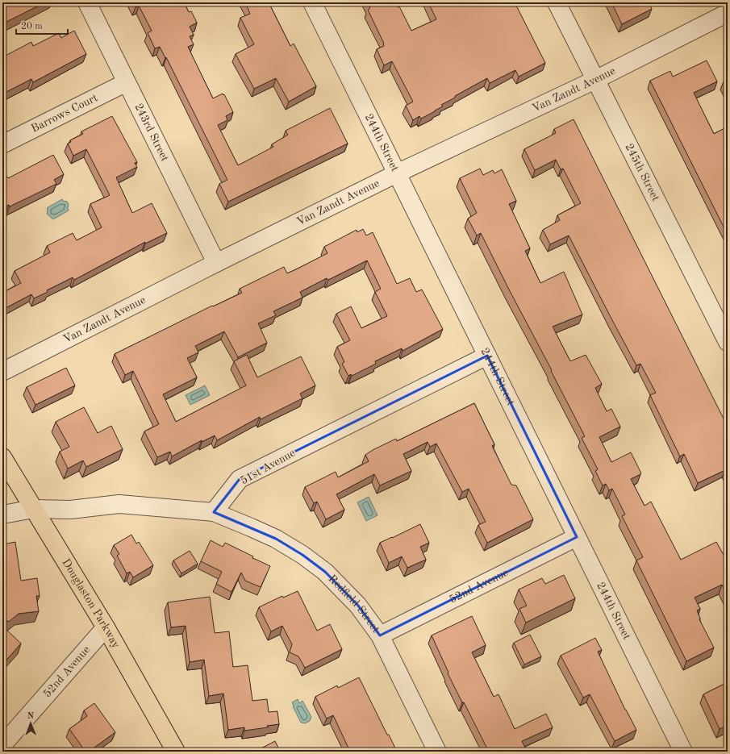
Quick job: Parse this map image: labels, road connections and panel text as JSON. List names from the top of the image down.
{
  "streets": {
    "main road": ["Douglaston Parkway"],
    "street": [
      "Van Zandt Avenue",
      "Barrows Court",
      "243rd Street",
      "244th Street",
      "245th Street",
      "51st Avenue",
      "52nd Avenue",
      "Redfield Street"
    ]
  },
  "crossings": [
    ["Van Zandt Avenue", "243rd Street"],
    ["Van Zandt Avenue", "244th Street"],
    ["Van Zandt Avenue", "245th Street"],
    ["Barrows Court", "243rd Street"],
    ["244th Street", "51st Avenue"],
    ["244th Street", "52nd Avenue"],
    ["51st Avenue", "Redfield Street"],
    ["52nd Avenue", "Douglaston Parkway"],
    ["52nd Avenue", "Redfield Street"]
  ],
  "scale_bar": "20 m",
  "north": "top"
}
